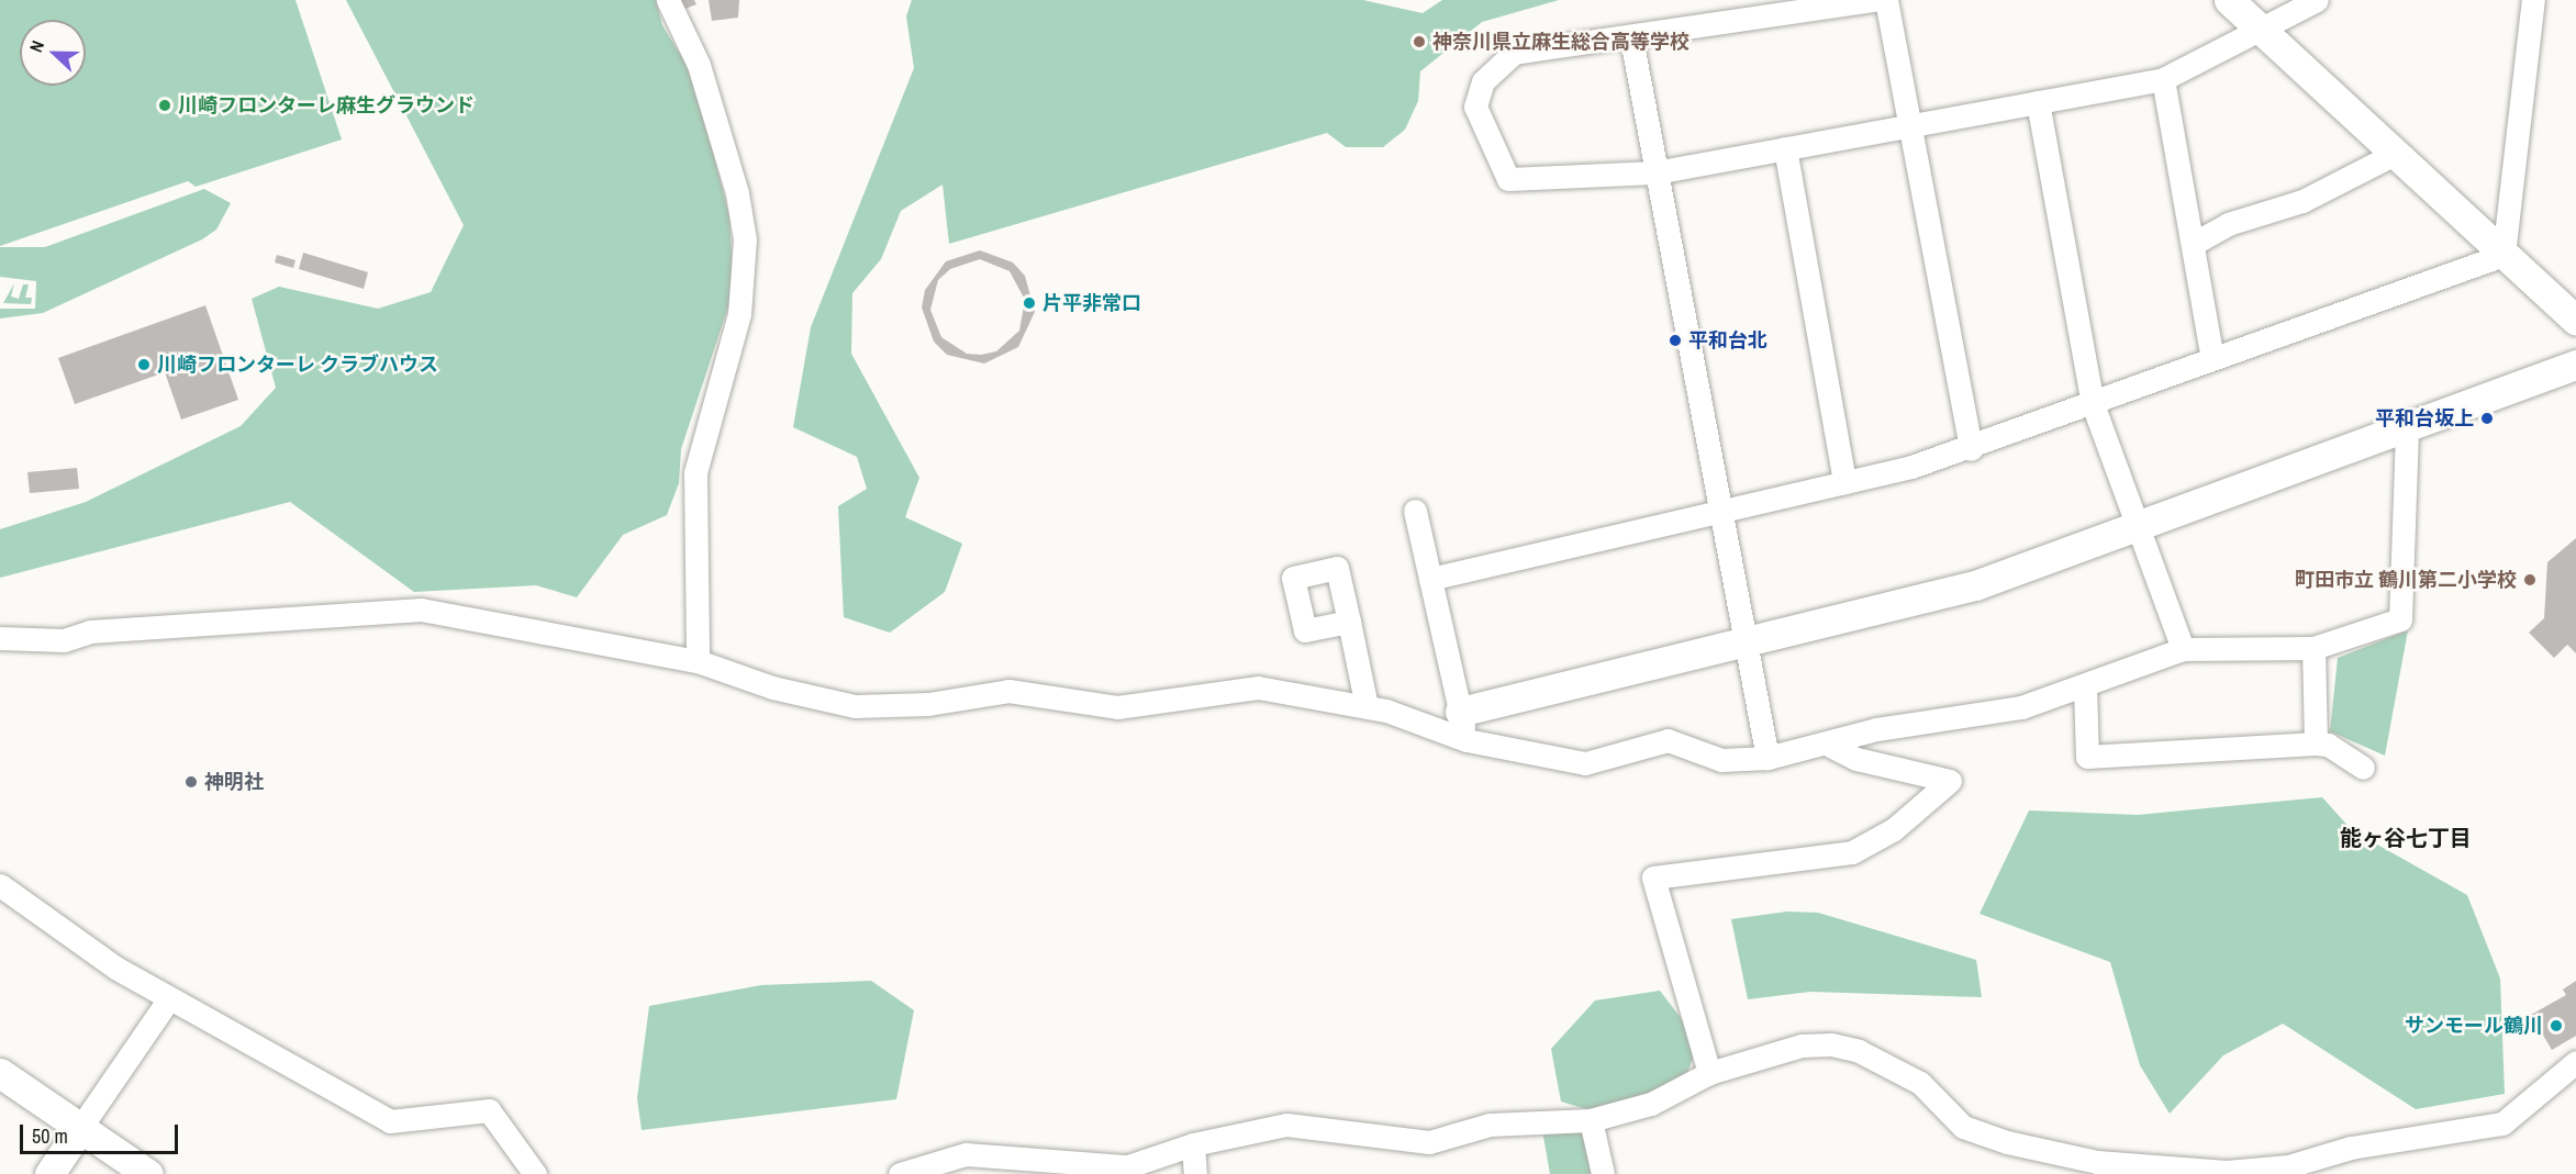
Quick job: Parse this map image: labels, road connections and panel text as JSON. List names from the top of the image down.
{
  "districts": ["能ヶ谷七丁目"],
  "places": [
    "神奈川県立麻生総合高等学校",
    "川崎フロンターレ麻生グラウンド",
    "片平非常口",
    "平和台北",
    "川崎フロンターレ クラブハウス",
    "平和台坂上",
    "町田市立 鶴川第二小学校",
    "神明社",
    "サンモール鶴川"
  ],
  "scale_bar": "50 m",
  "north": "left"
}
